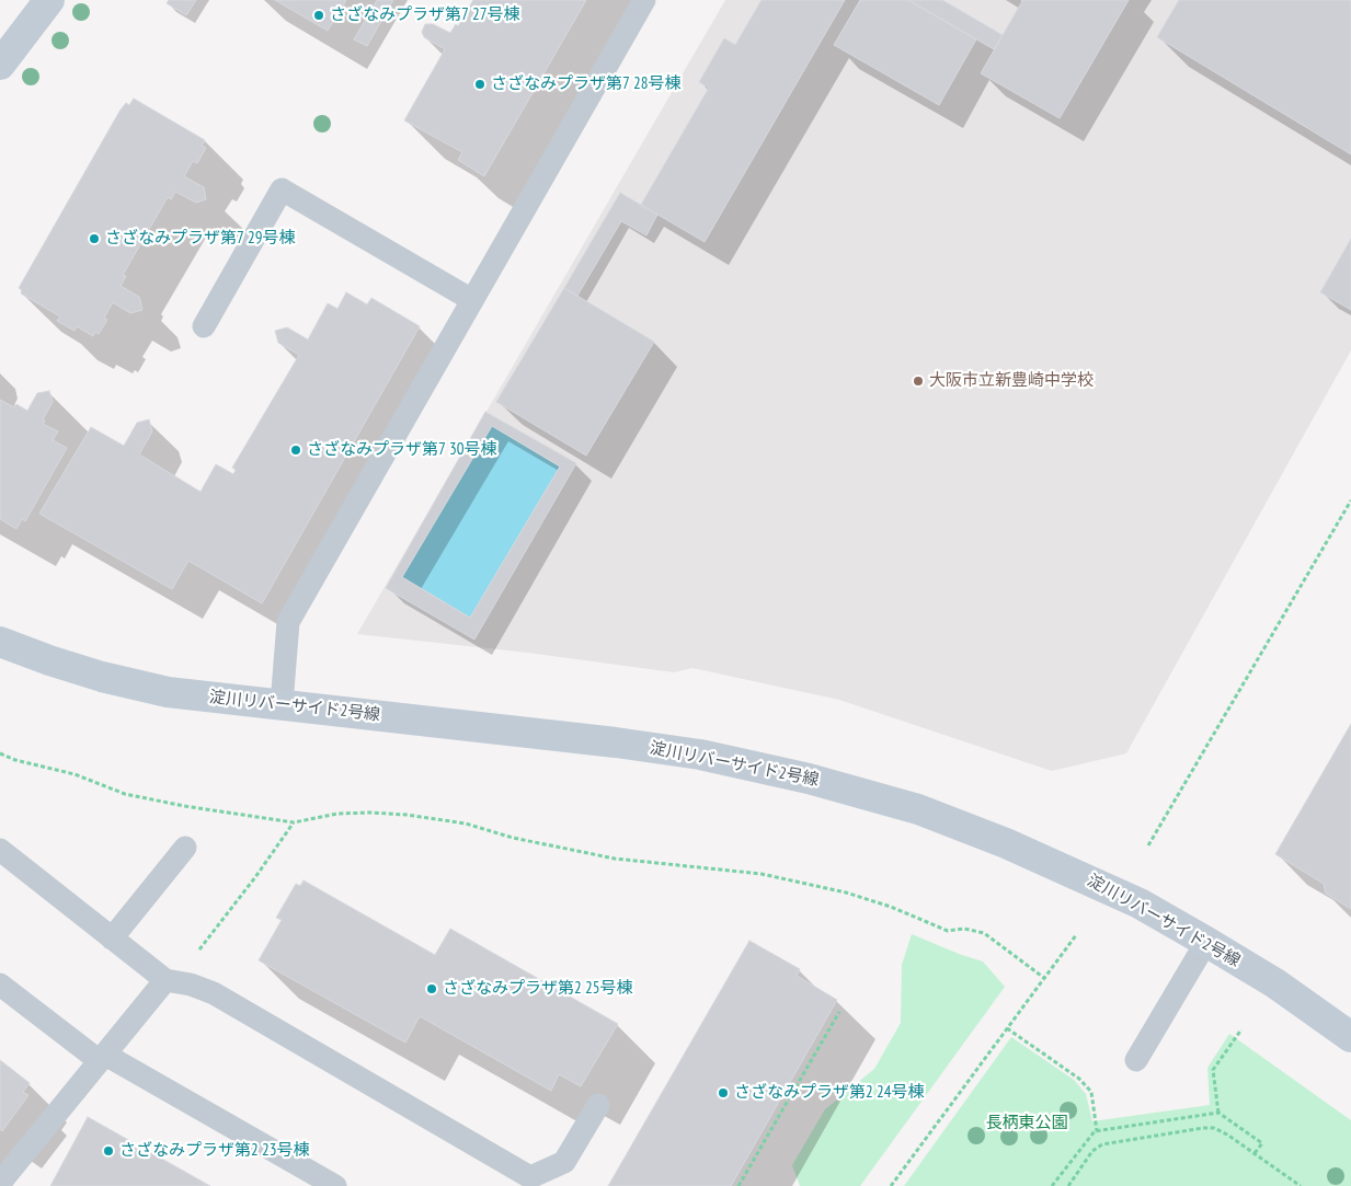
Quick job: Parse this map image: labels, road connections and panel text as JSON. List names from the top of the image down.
{
  "streets": {
    "street": ["淀川リバーサイド2号線"]
  },
  "parks": ["長柄東公園"],
  "places": [
    "さざなみプラザ第7 27号棟",
    "さざなみプラザ第7 28号棟",
    "さざなみプラザ第7 29号棟",
    "大阪市立新豊崎中学校",
    "さざなみプラザ第7 30号棟",
    "さざなみプラザ第2 25号棟",
    "さざなみプラザ第2 24号棟",
    "さざなみプラザ第2 23号棟"
  ]
}
